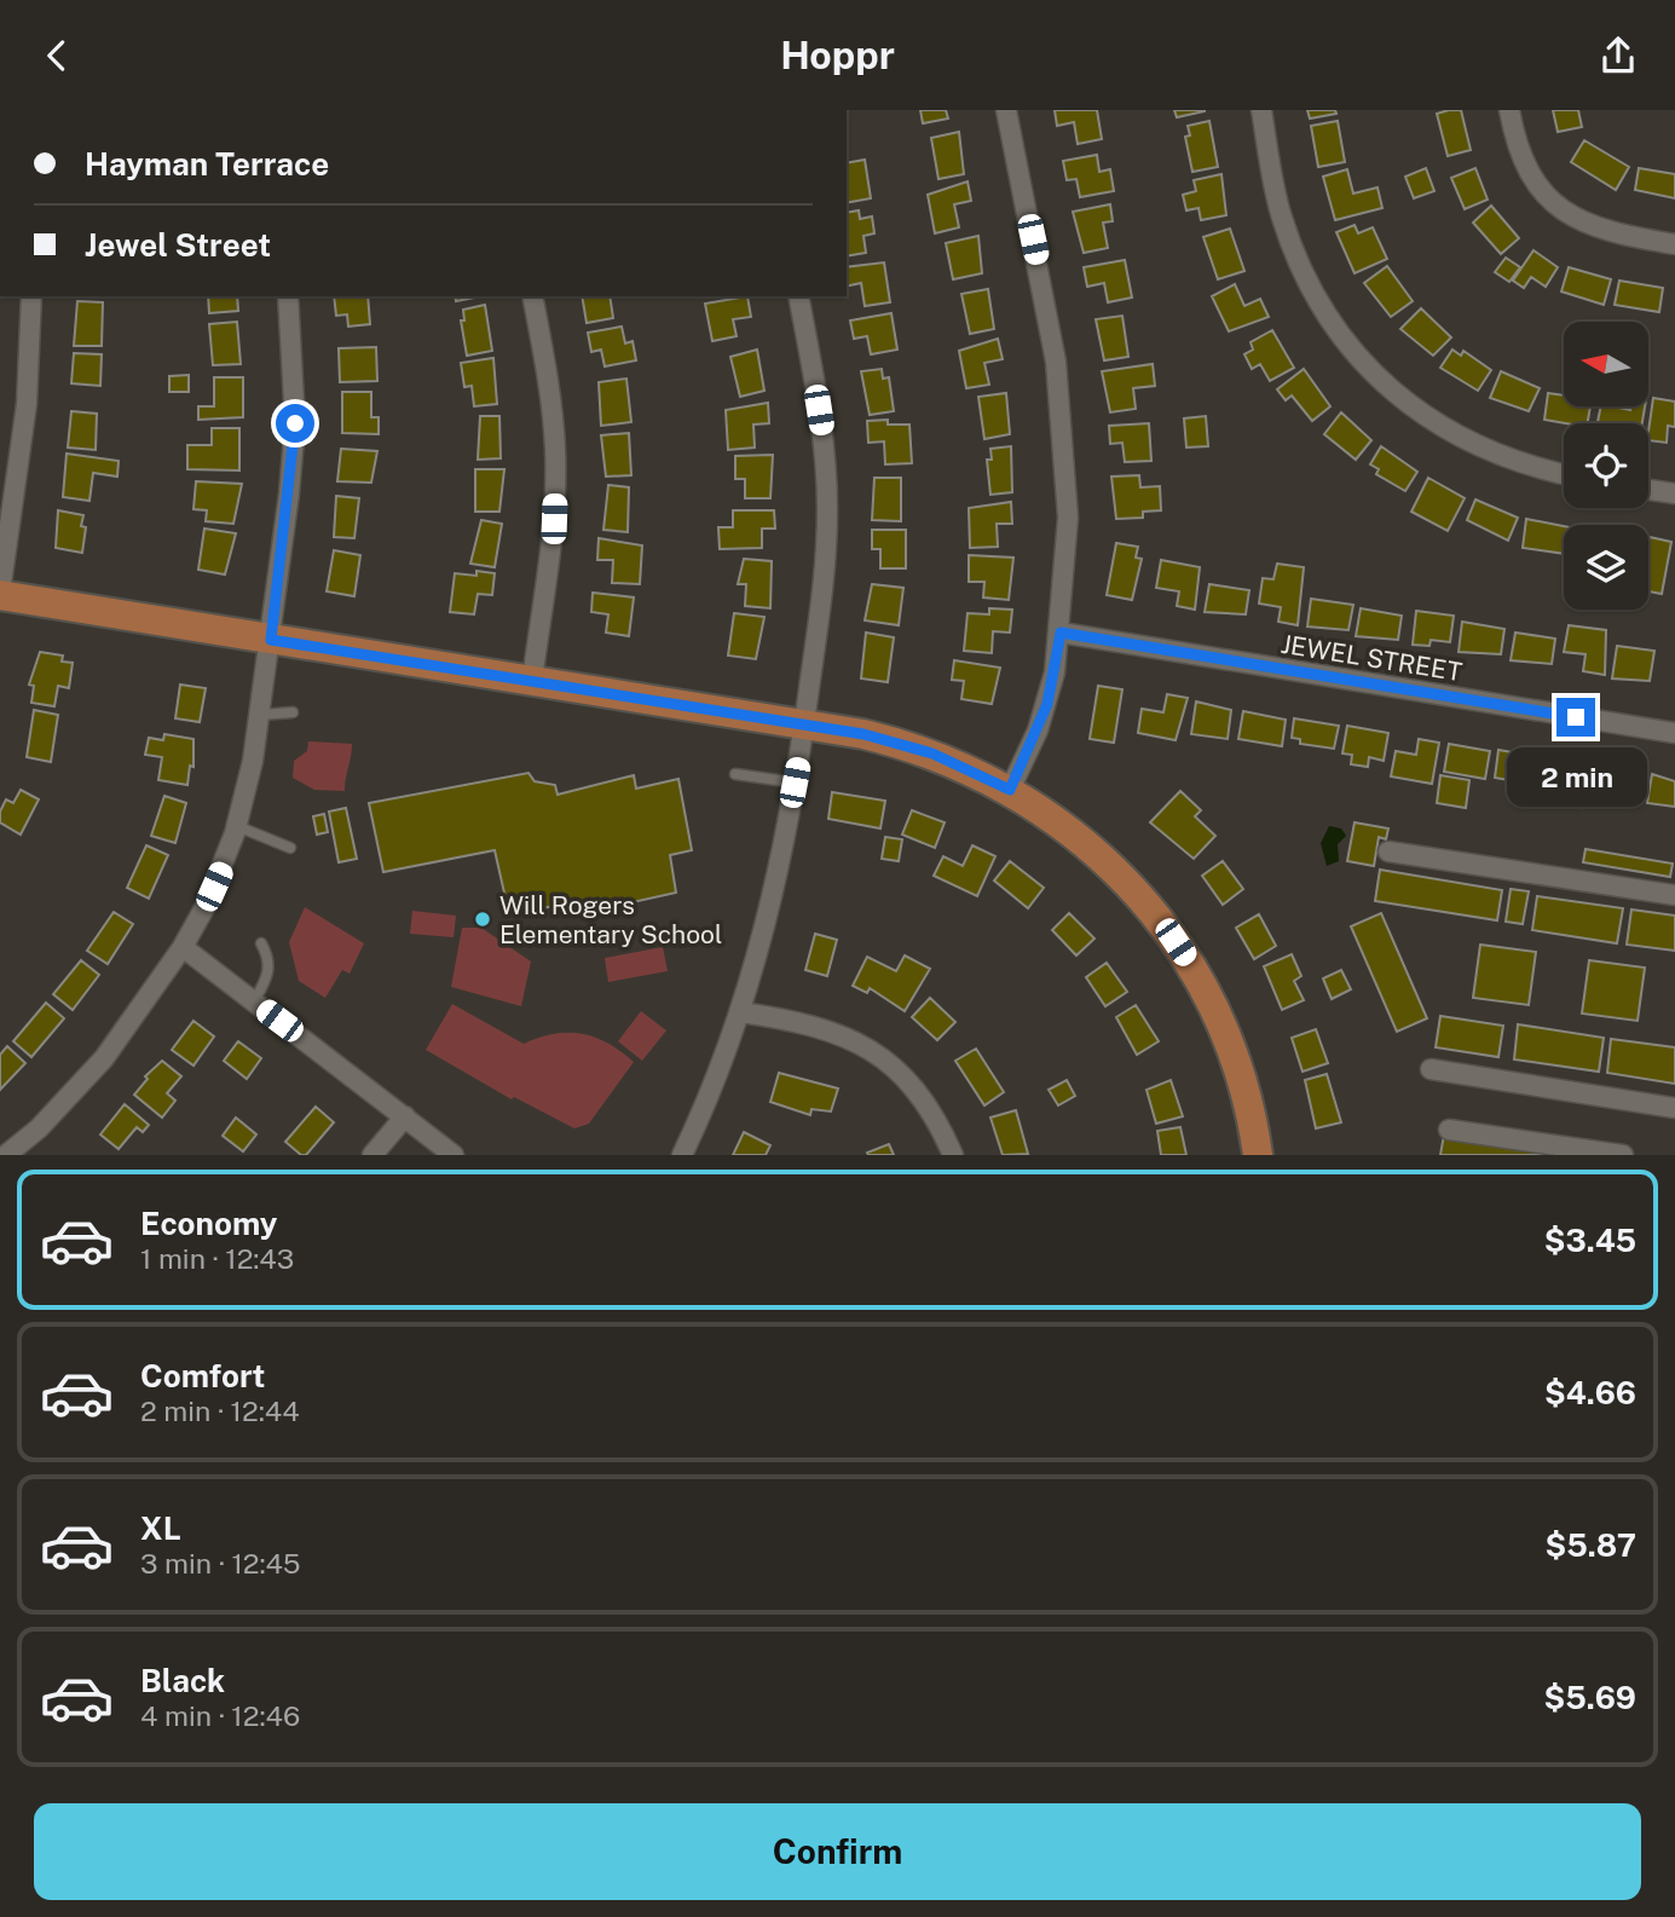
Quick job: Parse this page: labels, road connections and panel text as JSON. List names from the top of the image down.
{
  "streets": {
    "street": ["JEWEL STREET"]
  },
  "places": ["Will Rogers Elementary School"],
  "north": "left",
  "page": {
    "header": "Hoppr",
    "banner": ["Hayman Terrace", "Jewel Street"],
    "bubble": "2 min",
    "list": [
      {
        "name": "Economy",
        "note": "1 min · 12:43",
        "value": "$3.45"
      },
      {
        "name": "Comfort",
        "note": "2 min · 12:44",
        "value": "$4.66"
      },
      {
        "name": "XL",
        "note": "3 min · 12:45",
        "value": "$5.87"
      },
      {
        "name": "Black",
        "note": "4 min · 12:46",
        "value": "$5.69"
      }
    ],
    "buttons": "Confirm"
  }
}
